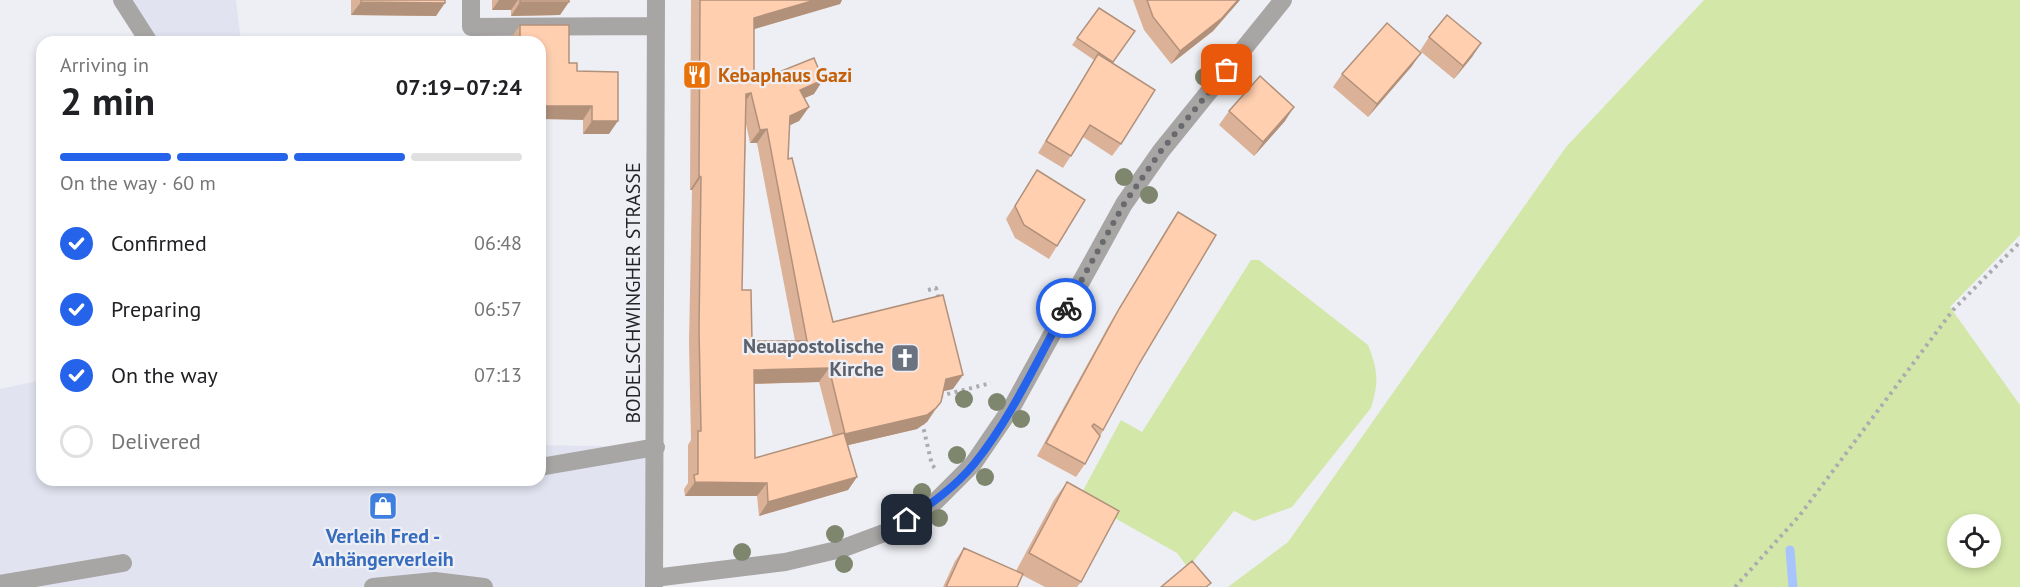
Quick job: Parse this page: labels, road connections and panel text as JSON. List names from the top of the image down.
{
  "streets": {
    "street": ["BODELSCHWINGHER STRASSE"]
  },
  "places": {
    "restaurant": ["Kebaphaus Gazi"],
    "church": ["Neuapostolische Kirche"],
    "shop": ["Verleih Fred - Anhängerverleih"]
  },
  "page": {
    "heading": ["2 min", "Arriving in", "07:19–07:24"],
    "bar": "On the way · 60 m",
    "list": [
      ["Confirmed", "06:48"],
      ["Preparing", "06:57"],
      ["On the way", "07:13"],
      "Delivered"
    ]
  }
}
